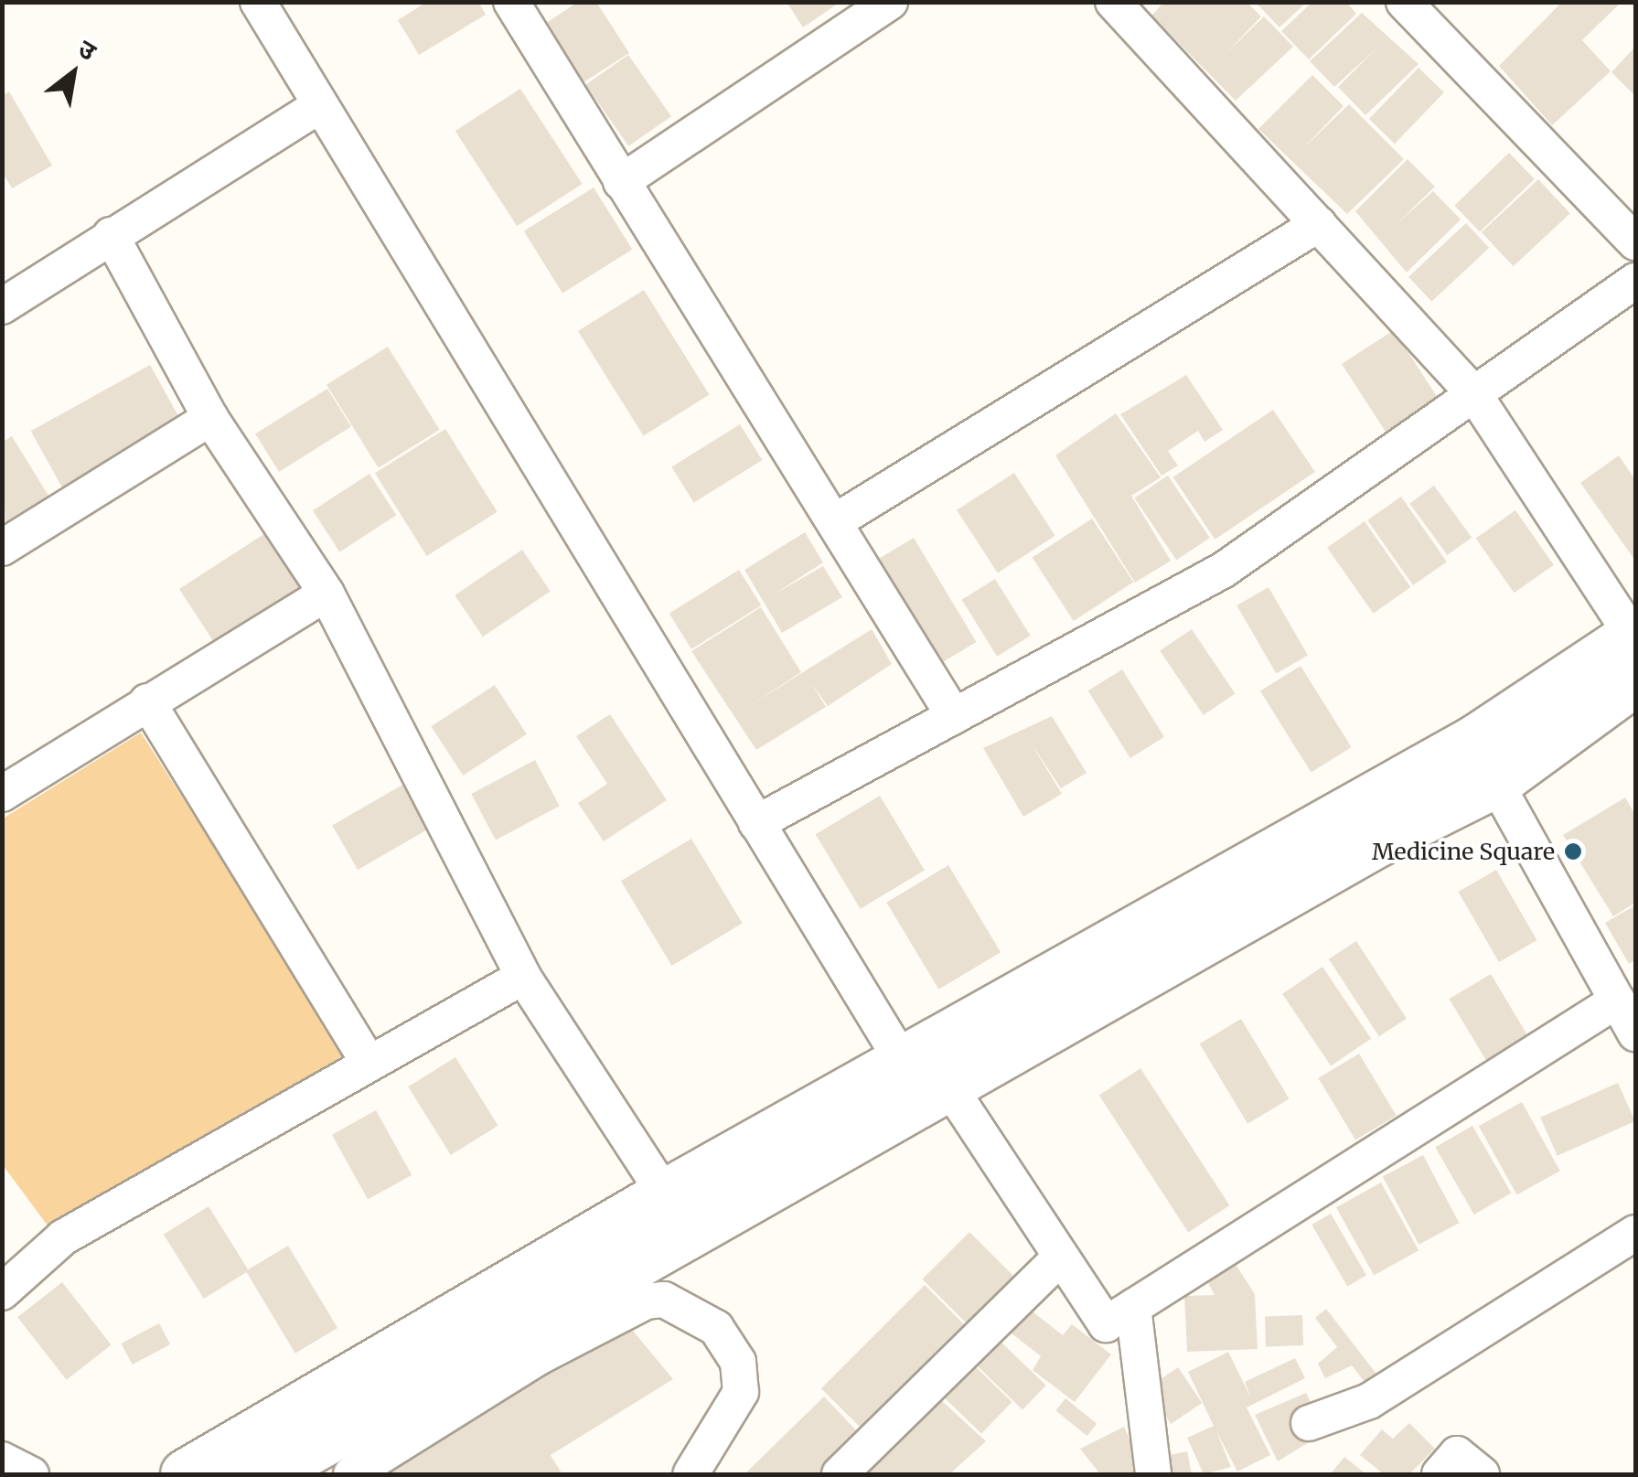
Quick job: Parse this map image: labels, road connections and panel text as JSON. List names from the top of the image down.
{
  "places": ["Medicine Square"],
  "north": "top right"
}
